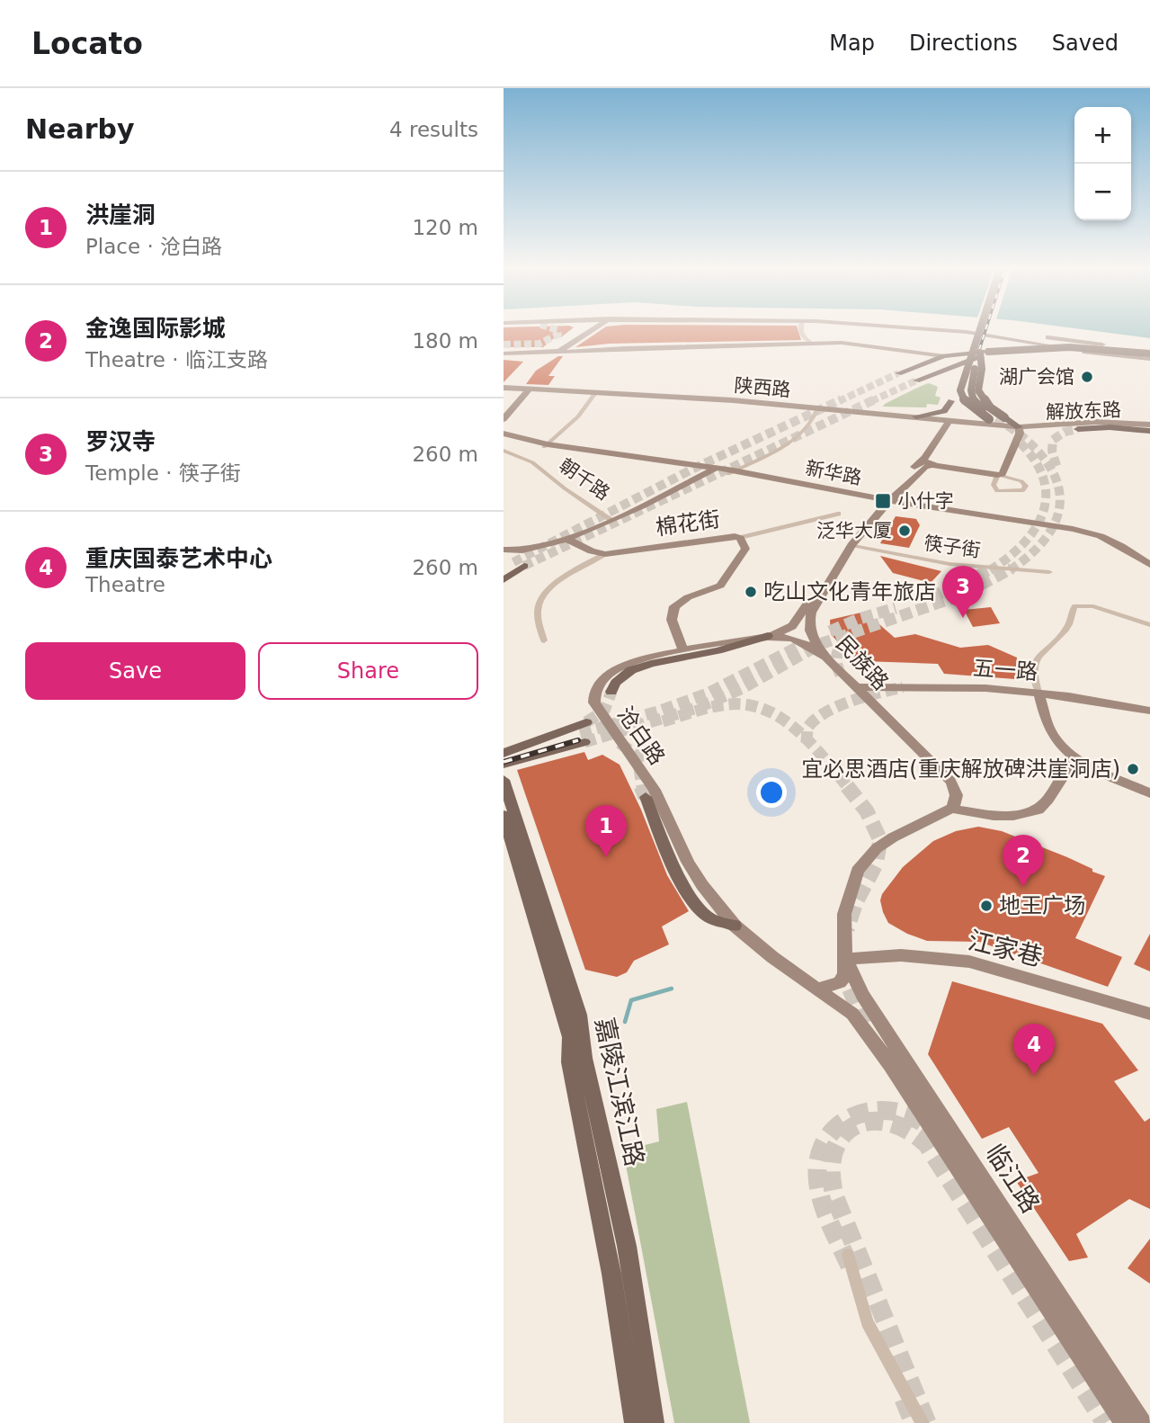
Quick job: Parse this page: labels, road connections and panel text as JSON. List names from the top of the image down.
{
  "streets": {
    "main road": [
      "陕西路",
      "解放东路",
      "新华路",
      "朝千路",
      "棉花街",
      "民族路",
      "五一路",
      "沧白路",
      "江家巷",
      "嘉陵江滨江路",
      "临江路"
    ],
    "street": ["筷子街"]
  },
  "crossings": [
    ["陕西路", "解放东路"],
    ["新华路", "民族路"],
    ["朝千路", "棉花街"],
    ["棉花街", "沧白路"],
    ["筷子街", "民族路"],
    ["民族路", "五一路"],
    ["民族路", "沧白路"],
    ["沧白路", "临江路"],
    ["江家巷", "临江路"]
  ],
  "places": {
    "other": [
      "湖广会馆",
      "泛华大厦",
      "吃山文化青年旅店",
      "宜必思酒店(重庆解放碑洪崖洞店)",
      "地王广场"
    ],
    "transit": ["小什字"]
  },
  "page": {
    "header": "Locato",
    "nav": ["Map", "Directions", "Saved"],
    "heading": ["Nearby", "4 results"],
    "map_buttons": ["+", "−"],
    "list": [
      {
        "mark": "1",
        "name": "洪崖洞",
        "note": "Place · 沧白路",
        "value": "120 m"
      },
      {
        "mark": "2",
        "name": "金逸国际影城",
        "note": "Theatre · 临江支路",
        "value": "180 m"
      },
      {
        "mark": "3",
        "name": "罗汉寺",
        "note": "Temple · 筷子街",
        "value": "260 m"
      },
      {
        "mark": "4",
        "name": "重庆国泰艺术中心",
        "note": "Theatre",
        "value": "260 m"
      }
    ],
    "pins": [
      "3",
      "1",
      "2",
      "4"
    ],
    "buttons": ["Save", "Share"]
  }
}
